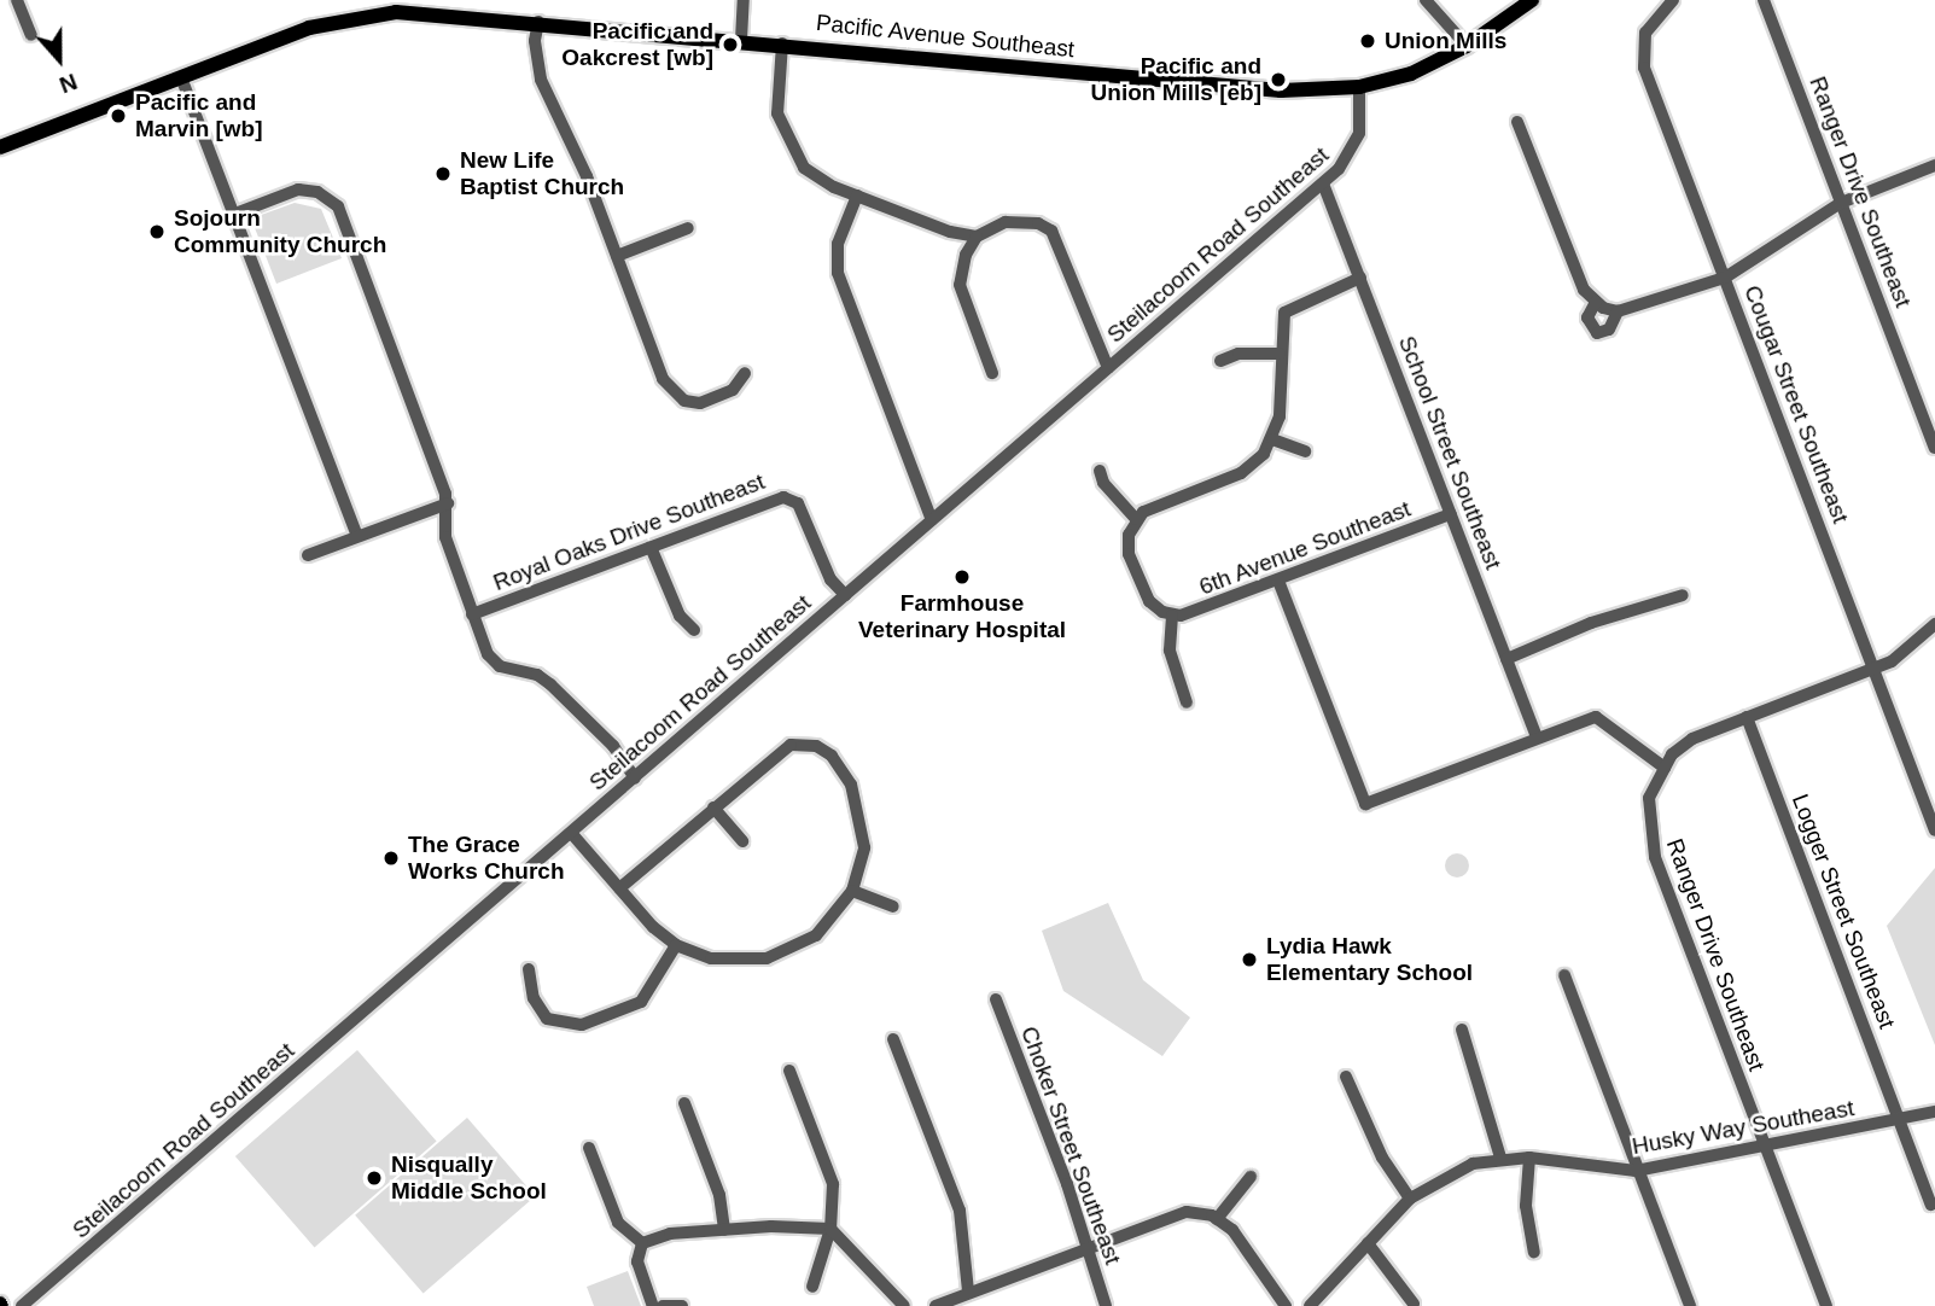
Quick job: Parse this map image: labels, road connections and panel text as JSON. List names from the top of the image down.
{
  "streets": {
    "main road": ["Pacific Avenue Southeast"],
    "street": [
      "Ranger Drive Southeast",
      "Steilacoom Road Southeast",
      "Cougar Street Southeast",
      "School Street Southeast",
      "Royal Oaks Drive Southeast",
      "6th Avenue Southeast",
      "Logger Street Southeast",
      "Husky Way Southeast",
      "Choker Street Southeast"
    ]
  },
  "crossings": [
    ["Pacific Avenue Southeast", "Steilacoom Road Southeast"],
    ["Ranger Drive Southeast", "Cougar Street Southeast"],
    ["Ranger Drive Southeast", "Logger Street Southeast"],
    ["Ranger Drive Southeast", "Husky Way Southeast"],
    ["Steilacoom Road Southeast", "School Street Southeast"],
    ["Steilacoom Road Southeast", "Royal Oaks Drive Southeast"],
    ["School Street Southeast", "6th Avenue Southeast"],
    ["Logger Street Southeast", "Husky Way Southeast"]
  ],
  "places": [
    "Union Mills",
    "Pacific and Oakcrest [wb]",
    "Pacific and Union Mills [eb]",
    "Pacific and Marvin [wb]",
    "New Life Baptist Church",
    "Sojourn Community Church",
    "Farmhouse Veterinary Hospital",
    "The Grace Works Church",
    "Lydia Hawk Elementary School",
    "Nisqually Middle School"
  ],
  "north": "bottom"
}
